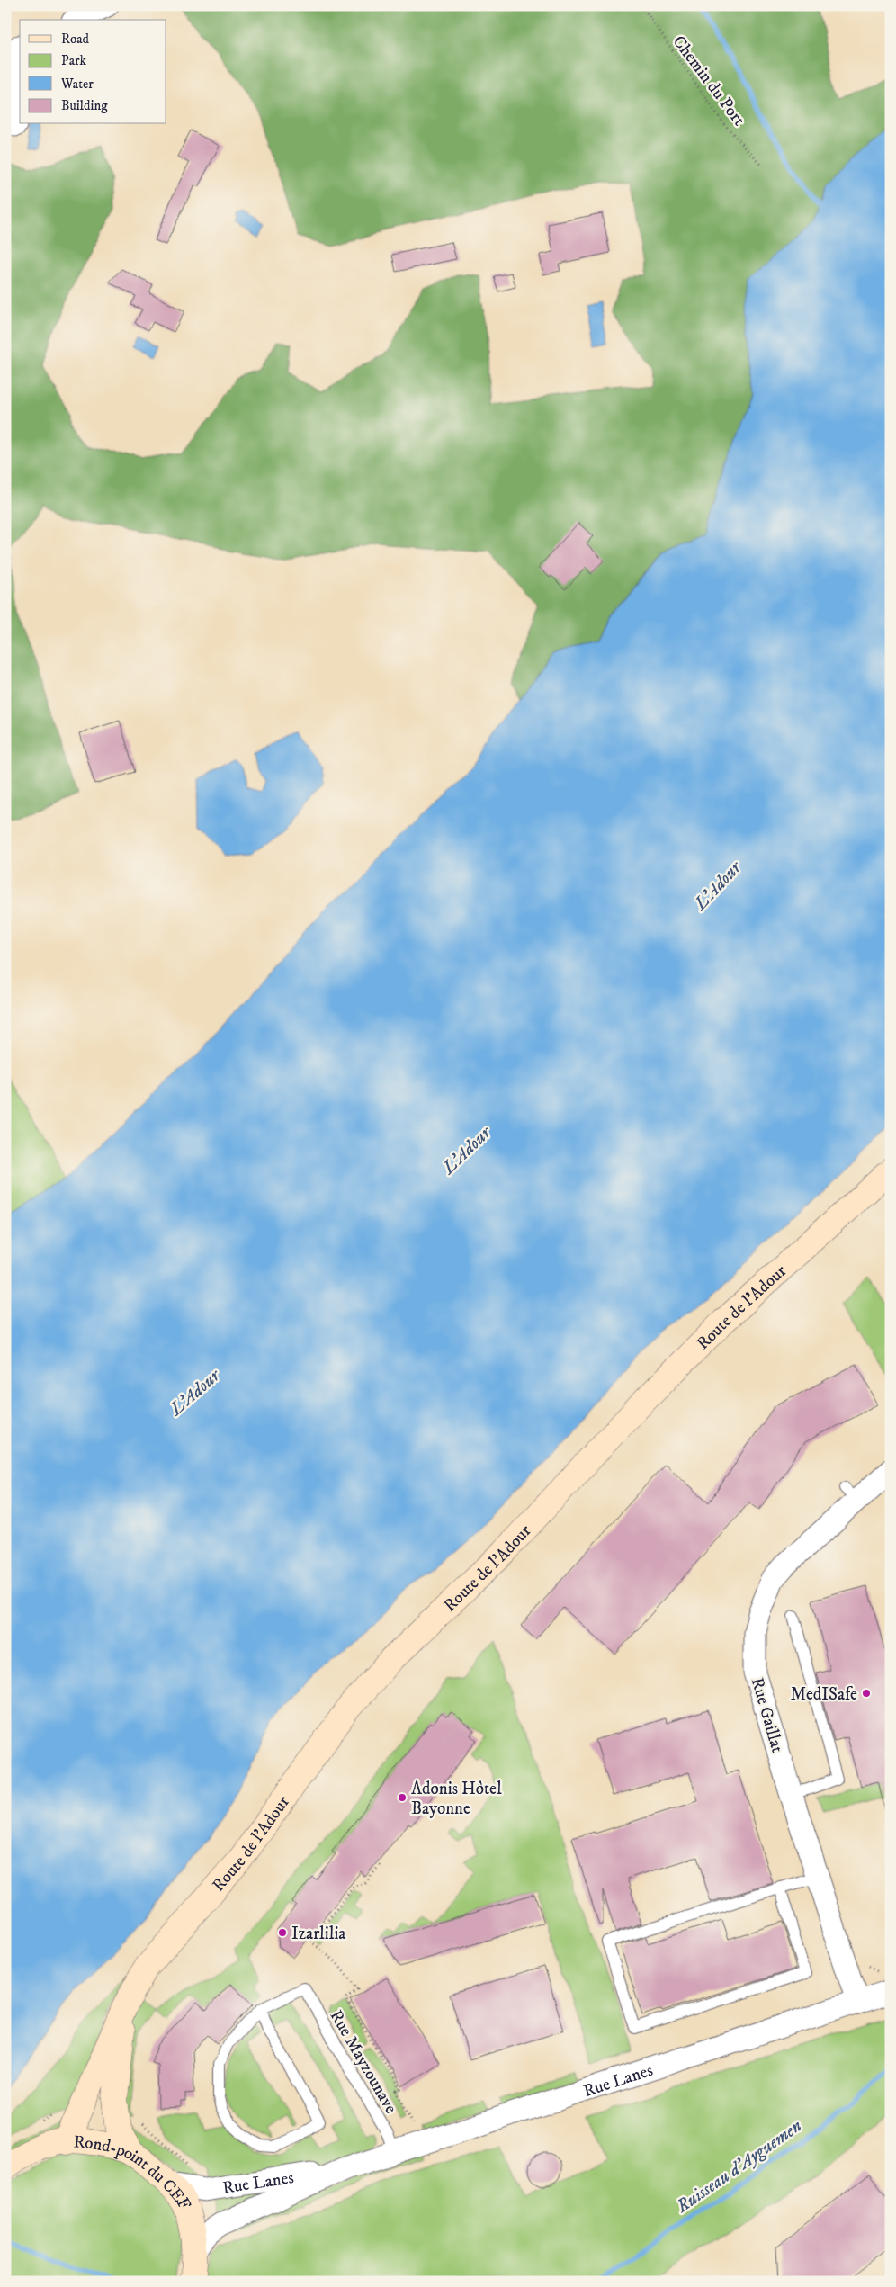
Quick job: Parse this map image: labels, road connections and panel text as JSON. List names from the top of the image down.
{
  "streets": {
    "main road": ["Route de l'Adour", "Rond-point du CEF"],
    "street": ["Rue Gaillat", "Rue Lanes"],
    "lane": ["Rue Mayzounave"],
    "path": ["Chemin du Port"]
  },
  "crossings": [
    ["Route de l'Adour", "Rond-point du CEF"],
    ["Rue Gaillat", "Rue Lanes"],
    ["Rue Mayzounave", "Rue Lanes"],
    ["Rue Lanes", "Rond-point du CEF"]
  ],
  "water": ["L'Adour", "Ruisseau d'Ayguemen"],
  "places": ["MedISafe", "Adonis Hôtel Bayonne", "Izarlilia"],
  "legend": [
    "Road",
    "Park",
    "Water",
    "Building"
  ]
}
